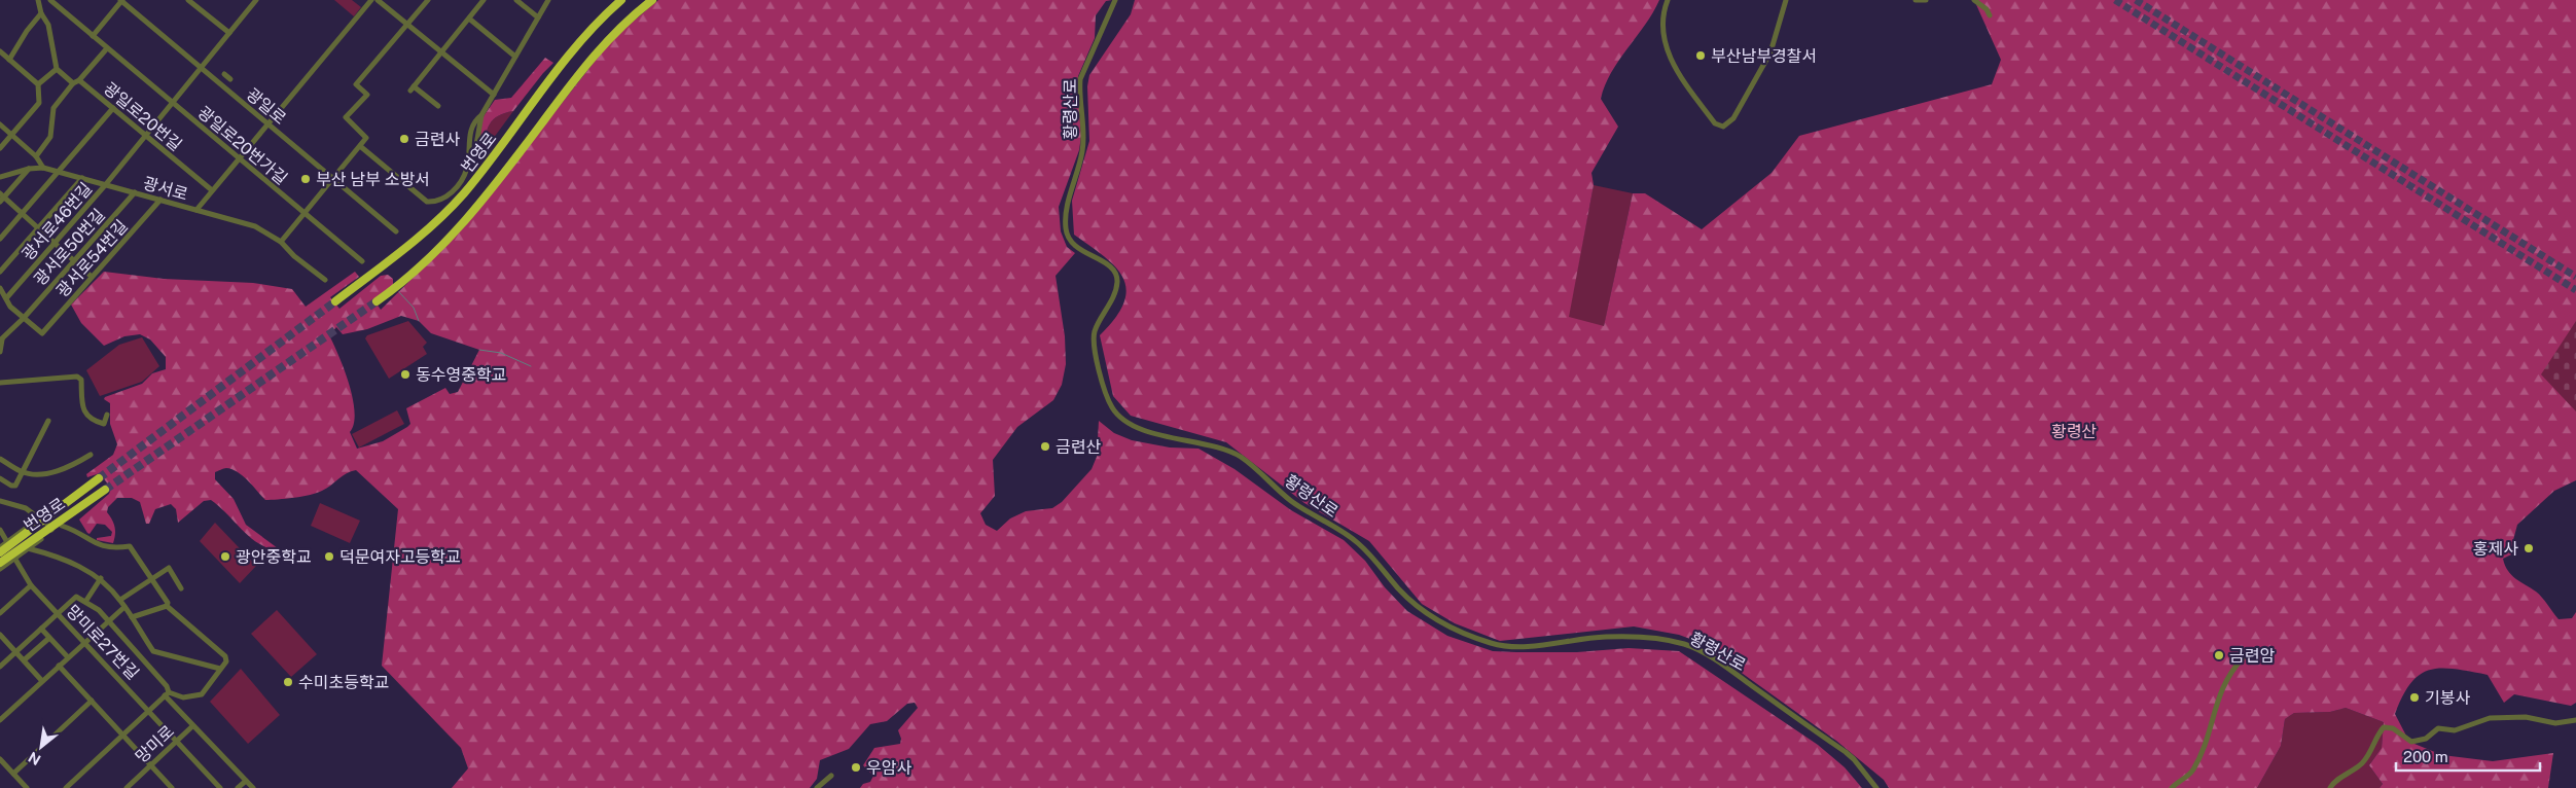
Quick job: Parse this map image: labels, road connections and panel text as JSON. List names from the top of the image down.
{
  "streets": {
    "highway": ["번영로"],
    "street": [
      "광일로",
      "황령산로",
      "광일로20번길",
      "광일로20번가길",
      "광서로",
      "광서로46번길",
      "광서로50번길",
      "광서로54번길",
      "망미로27번길",
      "망미로"
    ]
  },
  "crossings": [
    ["광일로", "광일로20번가길"],
    ["광일로", "광서로46번길"],
    ["광일로20번길", "광서로46번길"],
    ["광일로20번가길", "광서로46번길"],
    ["광서로", "광서로46번길"],
    ["광서로", "광서로50번길"],
    ["광서로", "광서로54번길"],
    ["광서로50번길", "광서로54번길"],
    ["망미로27번길", "망미로"]
  ],
  "parks": ["황령산"],
  "places": [
    "부산남부경찰서",
    "금련사",
    "부산 남부 소방서",
    "동수영중학교",
    "금련산",
    "홍제사",
    "광안중학교",
    "덕문여자고등학교",
    "금련암",
    "수미초등학교",
    "기봉사",
    "우암사"
  ],
  "scale_bar": "200 m",
  "north": "bottom left"
}
